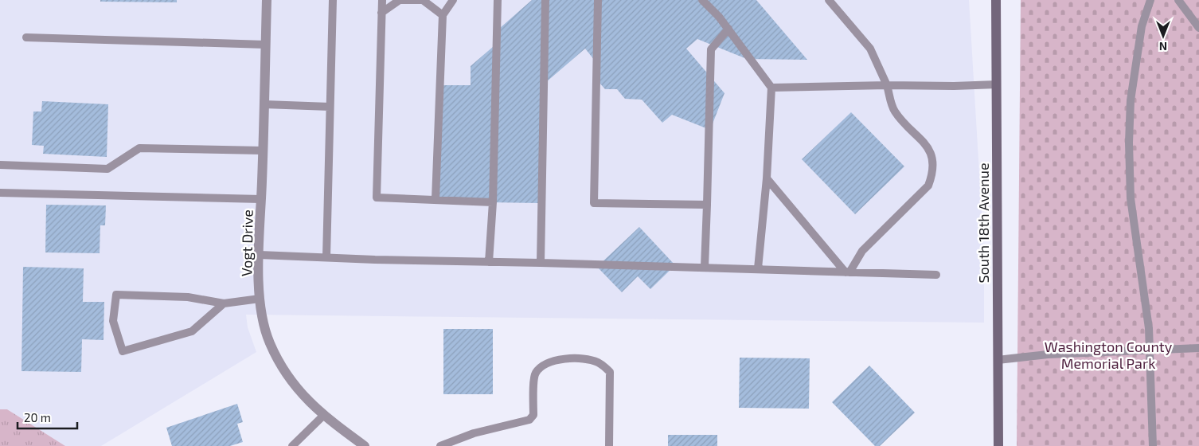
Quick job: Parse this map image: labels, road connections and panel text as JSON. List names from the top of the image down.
{
  "streets": {
    "street": ["South 18th Avenue", "Vogt Drive"]
  },
  "parks": ["Washington County Memorial Park"],
  "scale_bar": "20 m",
  "north": "bottom"
}
